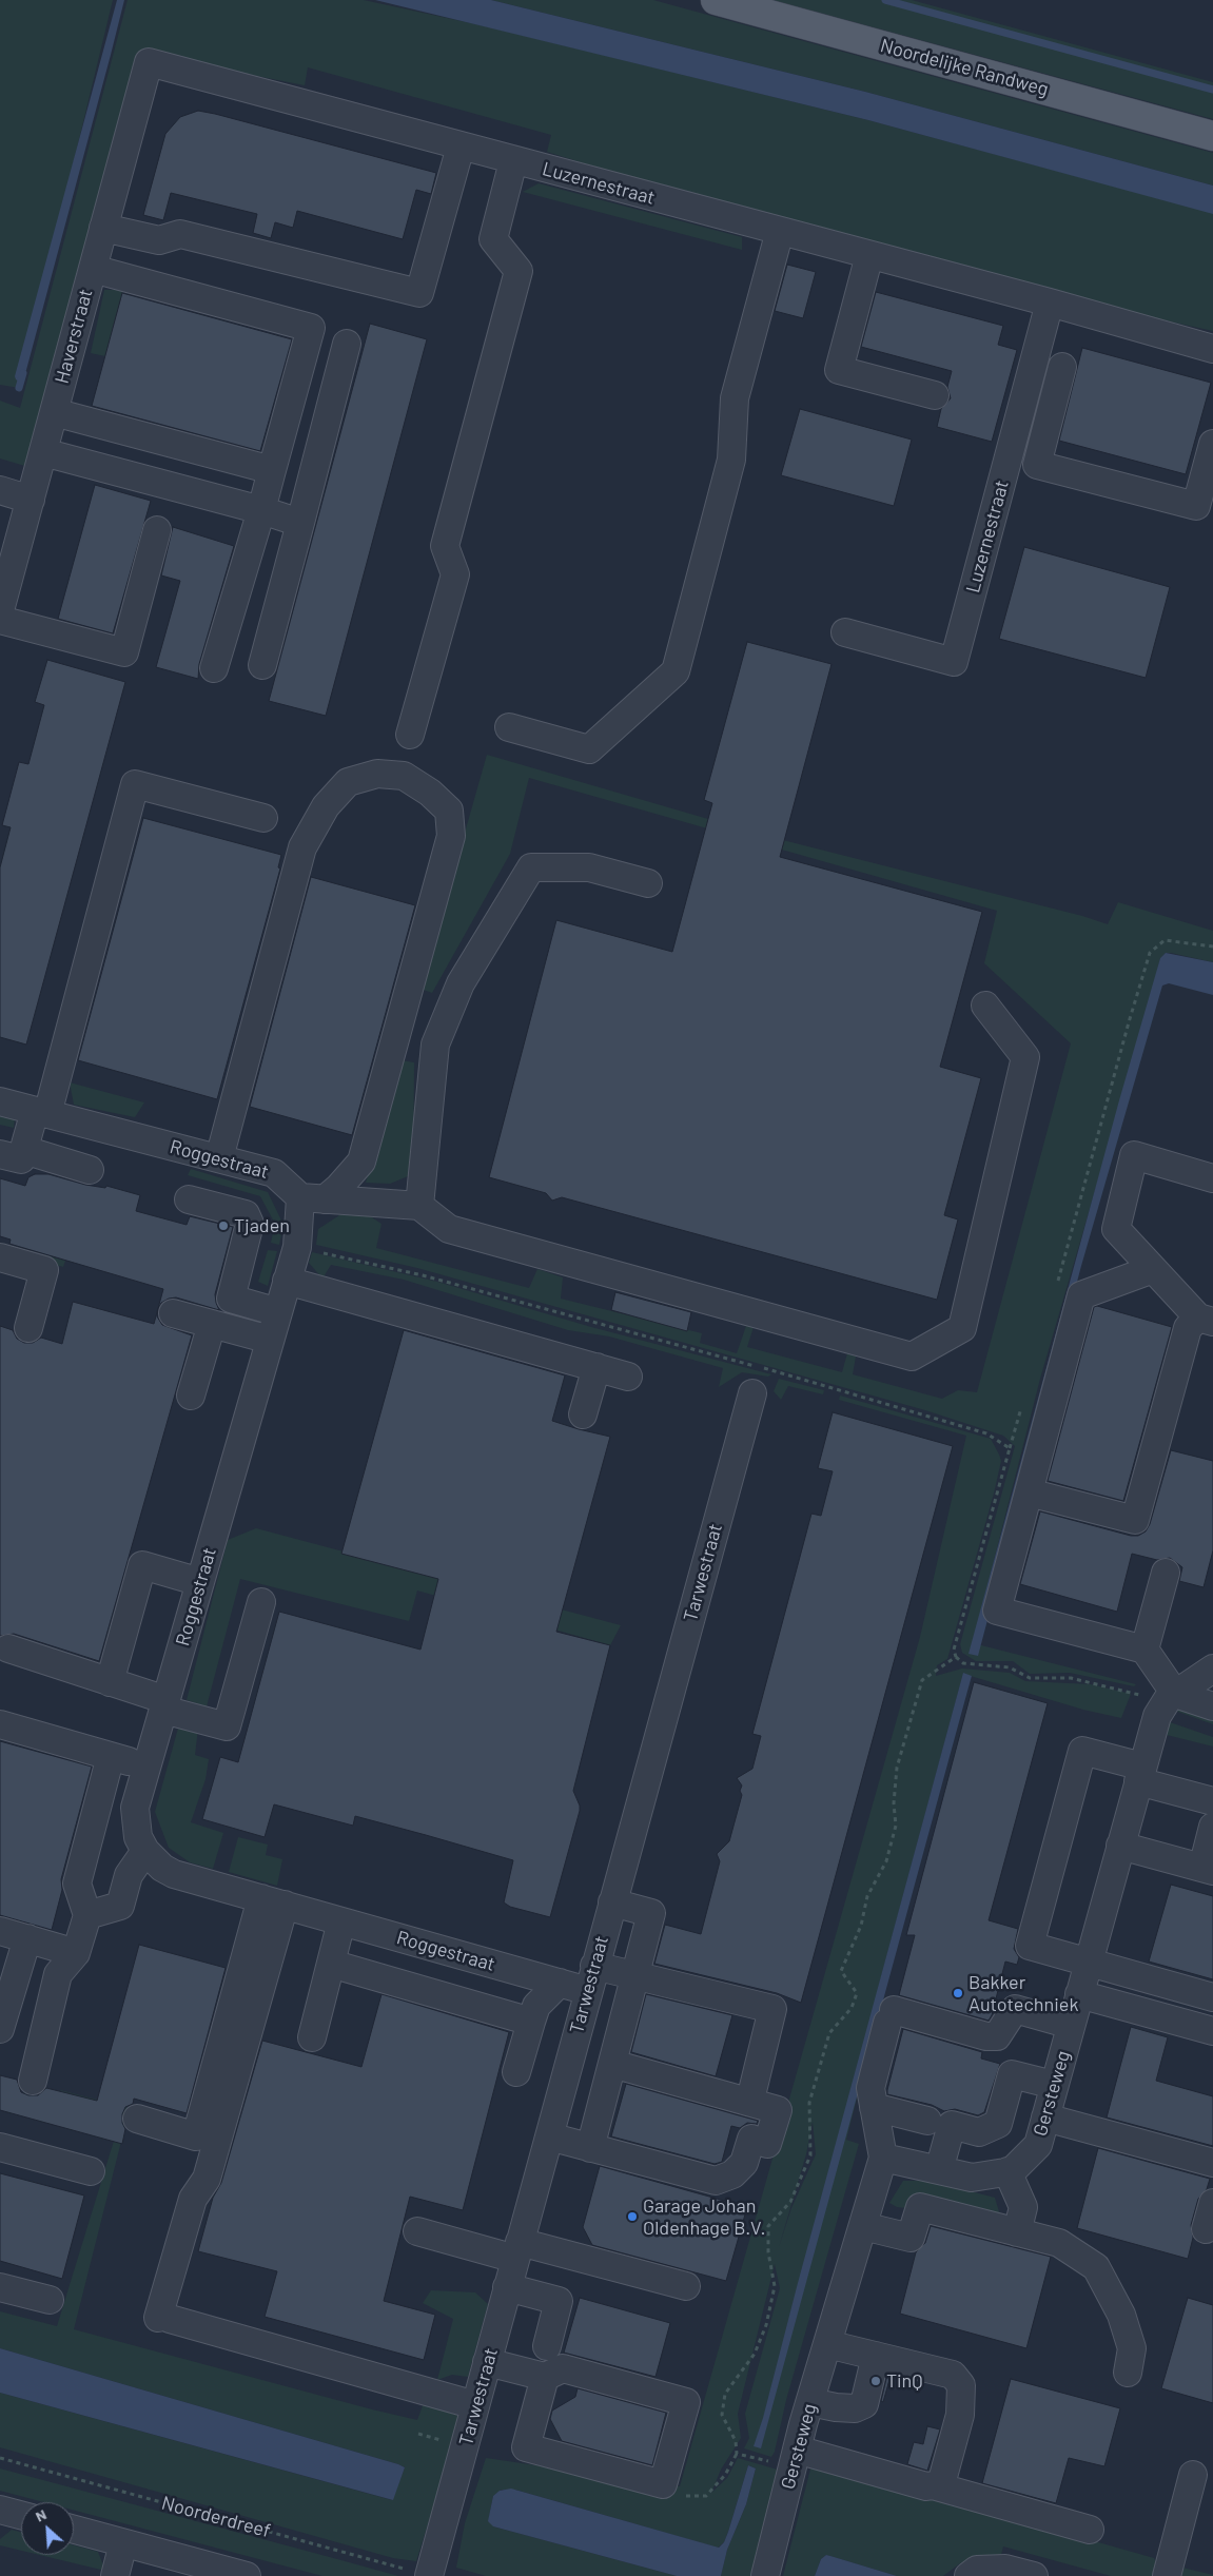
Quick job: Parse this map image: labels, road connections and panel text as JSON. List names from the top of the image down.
{
  "streets": {
    "main road": ["Noordelijke Randweg"],
    "street": [
      "Luzernestraat",
      "Haverstraat",
      "Roggestraat",
      "Tarwestraat",
      "Gersteweg"
    ],
    "path": ["Noorderdreef"]
  },
  "crossings": [
    ["Luzernestraat", "Haverstraat"],
    ["Roggestraat", "Tarwestraat"],
    ["Tarwestraat", "Noorderdreef"]
  ],
  "places": [
    "Tjaden",
    "Bakker Autotechniek",
    "Garage Johan Oldenhage B.V.",
    "TinQ"
  ],
  "north": "top left"
}
